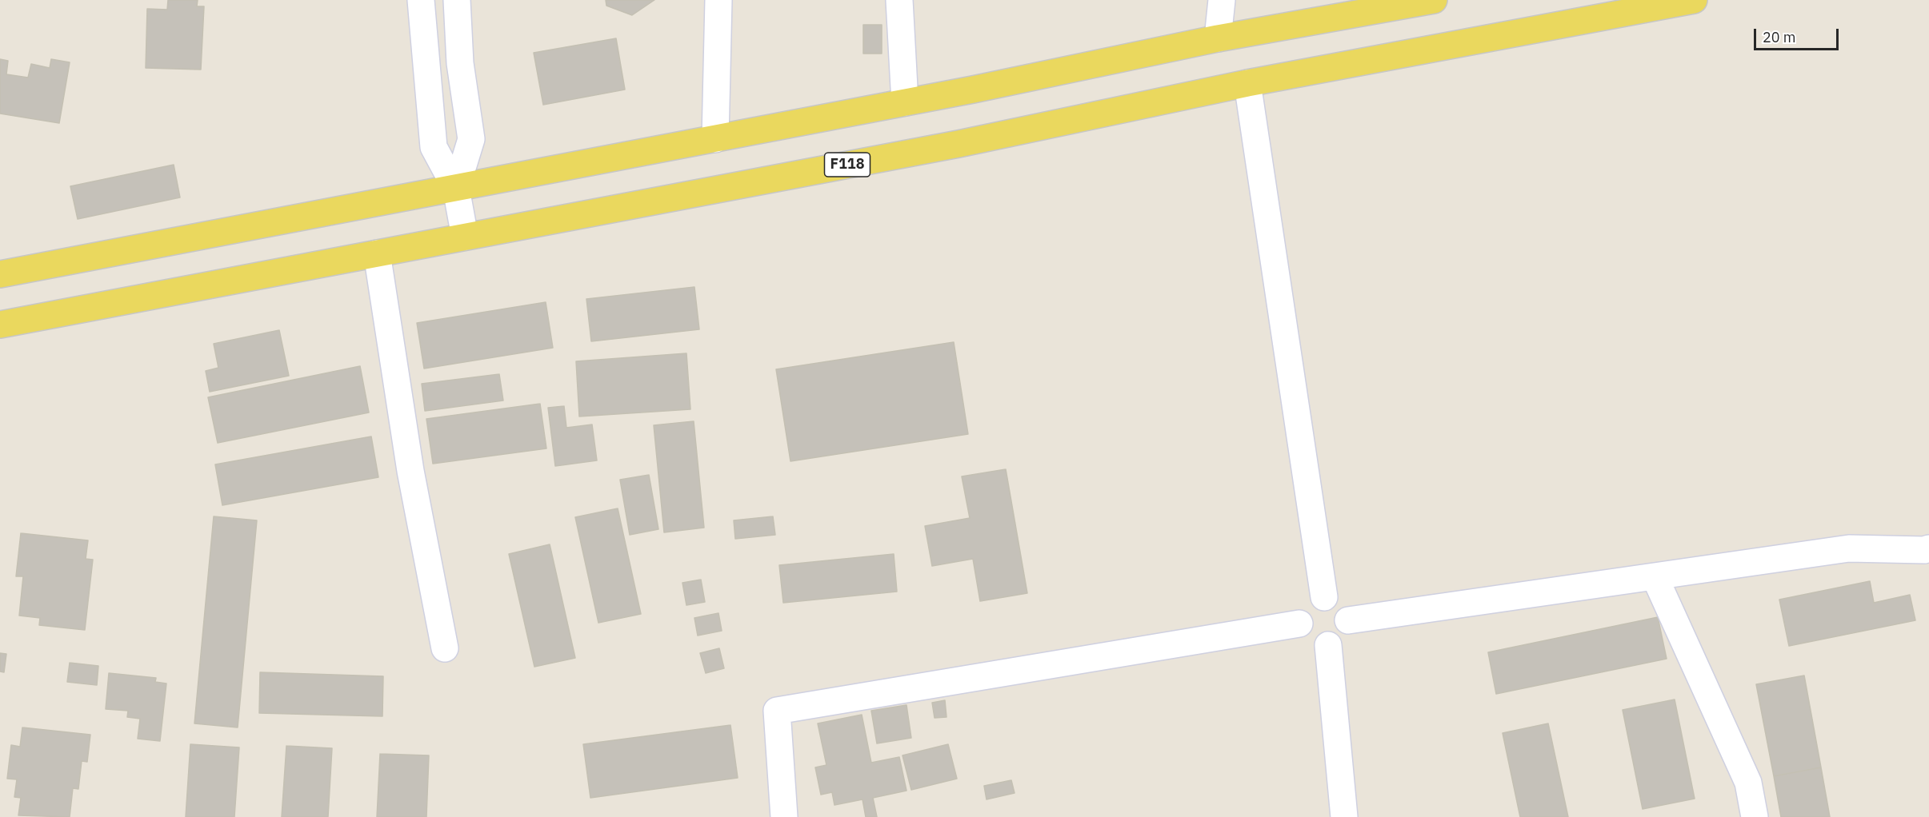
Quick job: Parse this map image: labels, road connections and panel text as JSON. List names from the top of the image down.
{
  "streets": {
    "main road": ["F118"]
  },
  "scale_bar": "20 m"
}
